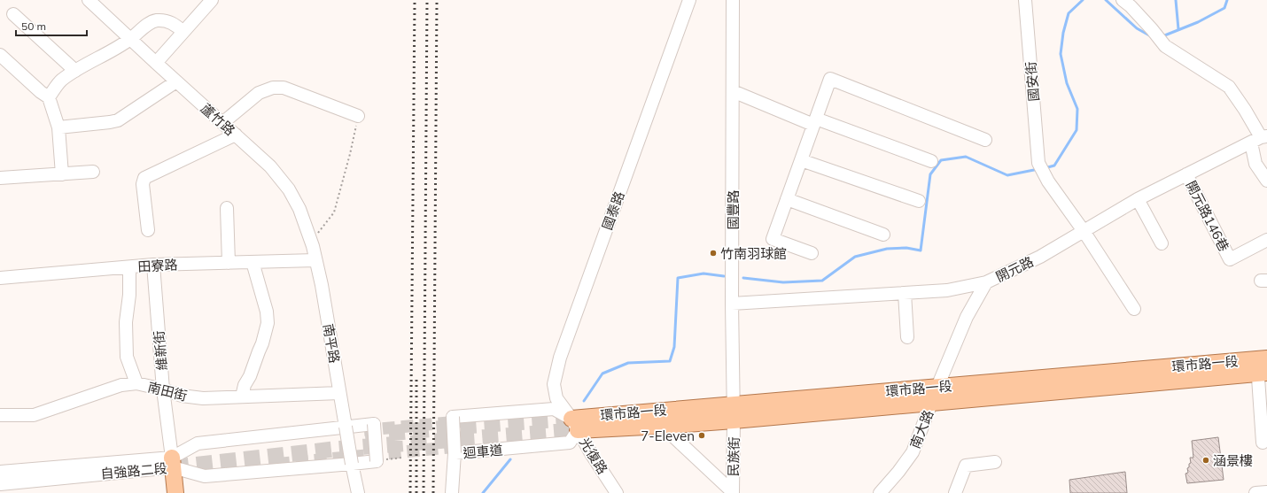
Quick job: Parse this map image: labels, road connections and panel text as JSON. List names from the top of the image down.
{
  "streets": {
    "main road": ["環市路一段"],
    "street": [
      "國安街",
      "蘆竹路",
      "國豐路",
      "國泰路",
      "開元路146巷",
      "田寮路",
      "開元路",
      "南平路",
      "維新街",
      "南田街",
      "南大路",
      "迴車道",
      "光復路",
      "民族街",
      "自強路二段"
    ]
  },
  "crossings": [
    ["國安街", "開元路"],
    ["蘆竹路", "田寮路"],
    ["蘆竹路", "南平路"],
    ["國豐路", "開元路"],
    ["國豐路", "環市路一段"],
    ["國豐路", "民族街"],
    ["國泰路", "環市路一段"],
    ["國泰路", "迴車道"],
    ["國泰路", "光復路"],
    ["開元路146巷", "開元路"],
    ["田寮路", "南平路"],
    ["田寮路", "維新街"],
    ["開元路", "南大路"],
    ["南平路", "南田街"],
    ["南平路", "自強路二段"],
    ["維新街", "南田街"],
    ["維新街", "自強路二段"],
    ["環市路一段", "南大路"],
    ["環市路一段", "迴車道"],
    ["環市路一段", "光復路"],
    ["環市路一段", "民族街"],
    ["迴車道", "光復路"]
  ],
  "places": ["竹南羽球館", "7-Eleven", "涵景樓"],
  "scale_bar": "50 m"
}
